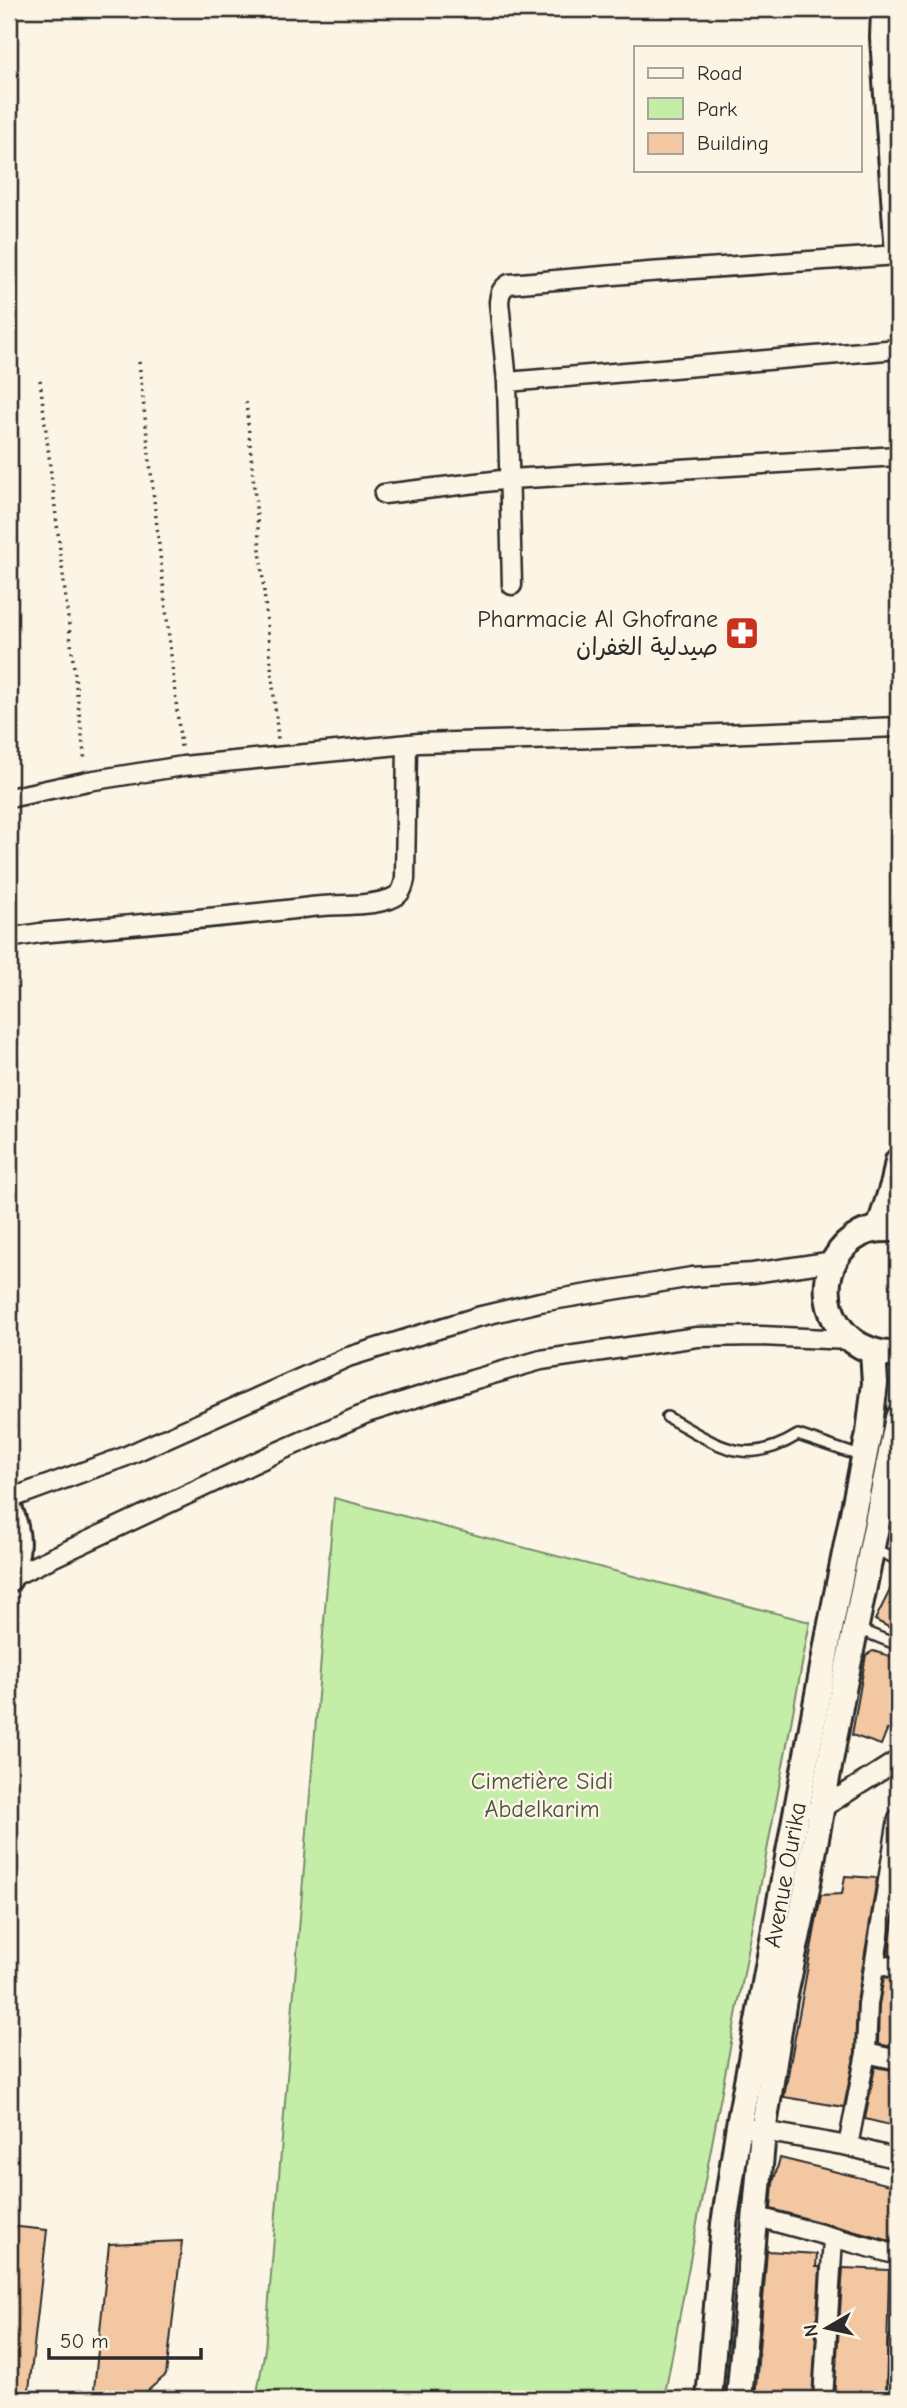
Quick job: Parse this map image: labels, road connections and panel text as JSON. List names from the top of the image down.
{
  "streets": {
    "street": ["Avenue Ourika"]
  },
  "parks": ["Cimetière Sidi Abdelkarim"],
  "places": {
    "pharmacy": ["Pharmacie Al Ghofrane صيدلية الغفران"]
  },
  "legend": ["Road", "Park", "Building"],
  "scale_bar": "50 m",
  "north": "left"
}
